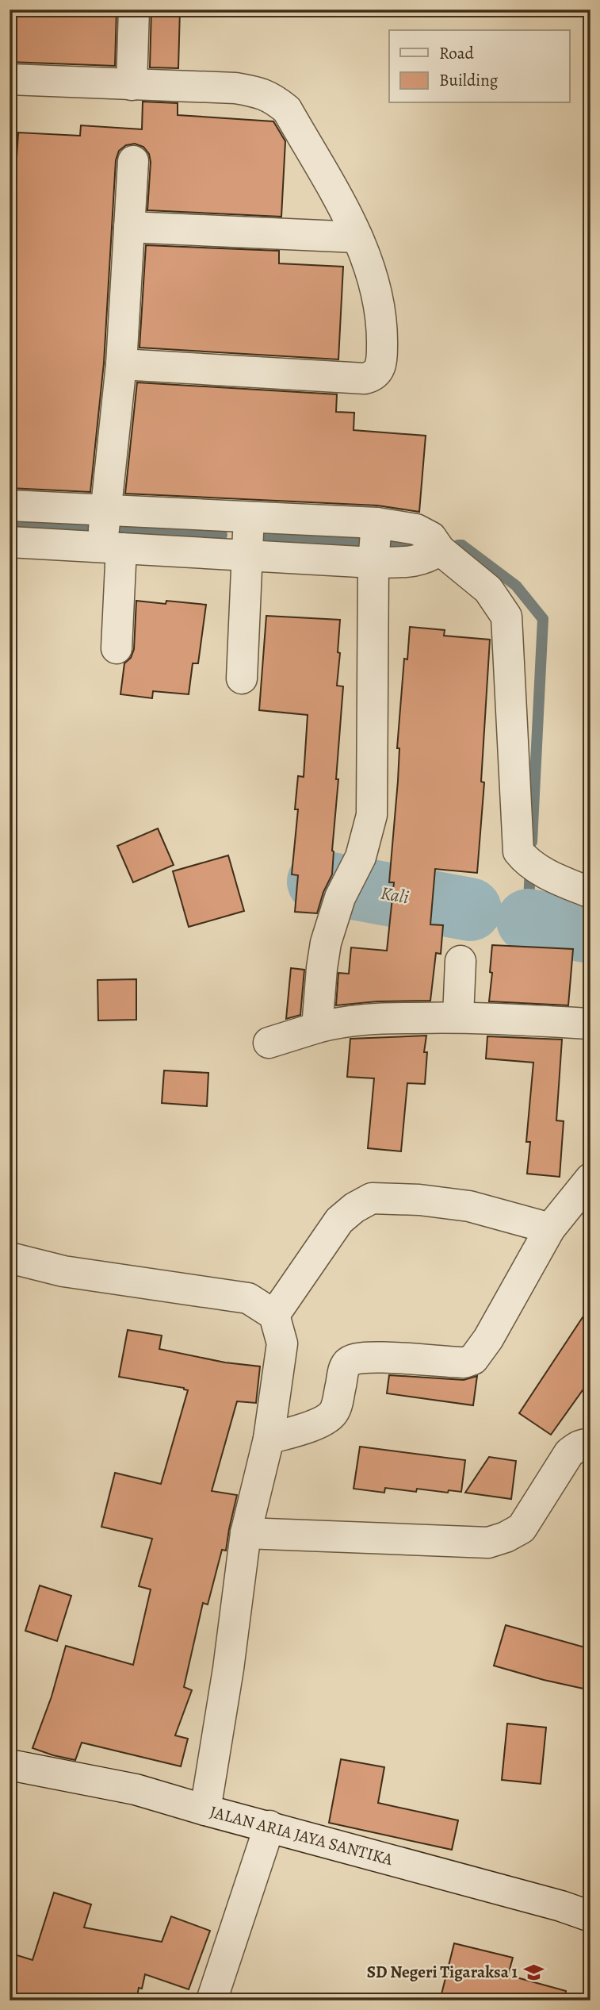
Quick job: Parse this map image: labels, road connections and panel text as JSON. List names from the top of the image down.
{
  "streets": {
    "street": ["JALAN ARIA JAYA SANTIKA"]
  },
  "water": ["Kali"],
  "places": {
    "school or university": ["SD Negeri Tigaraksa 1"]
  },
  "legend": ["Road", "Building"]
}
